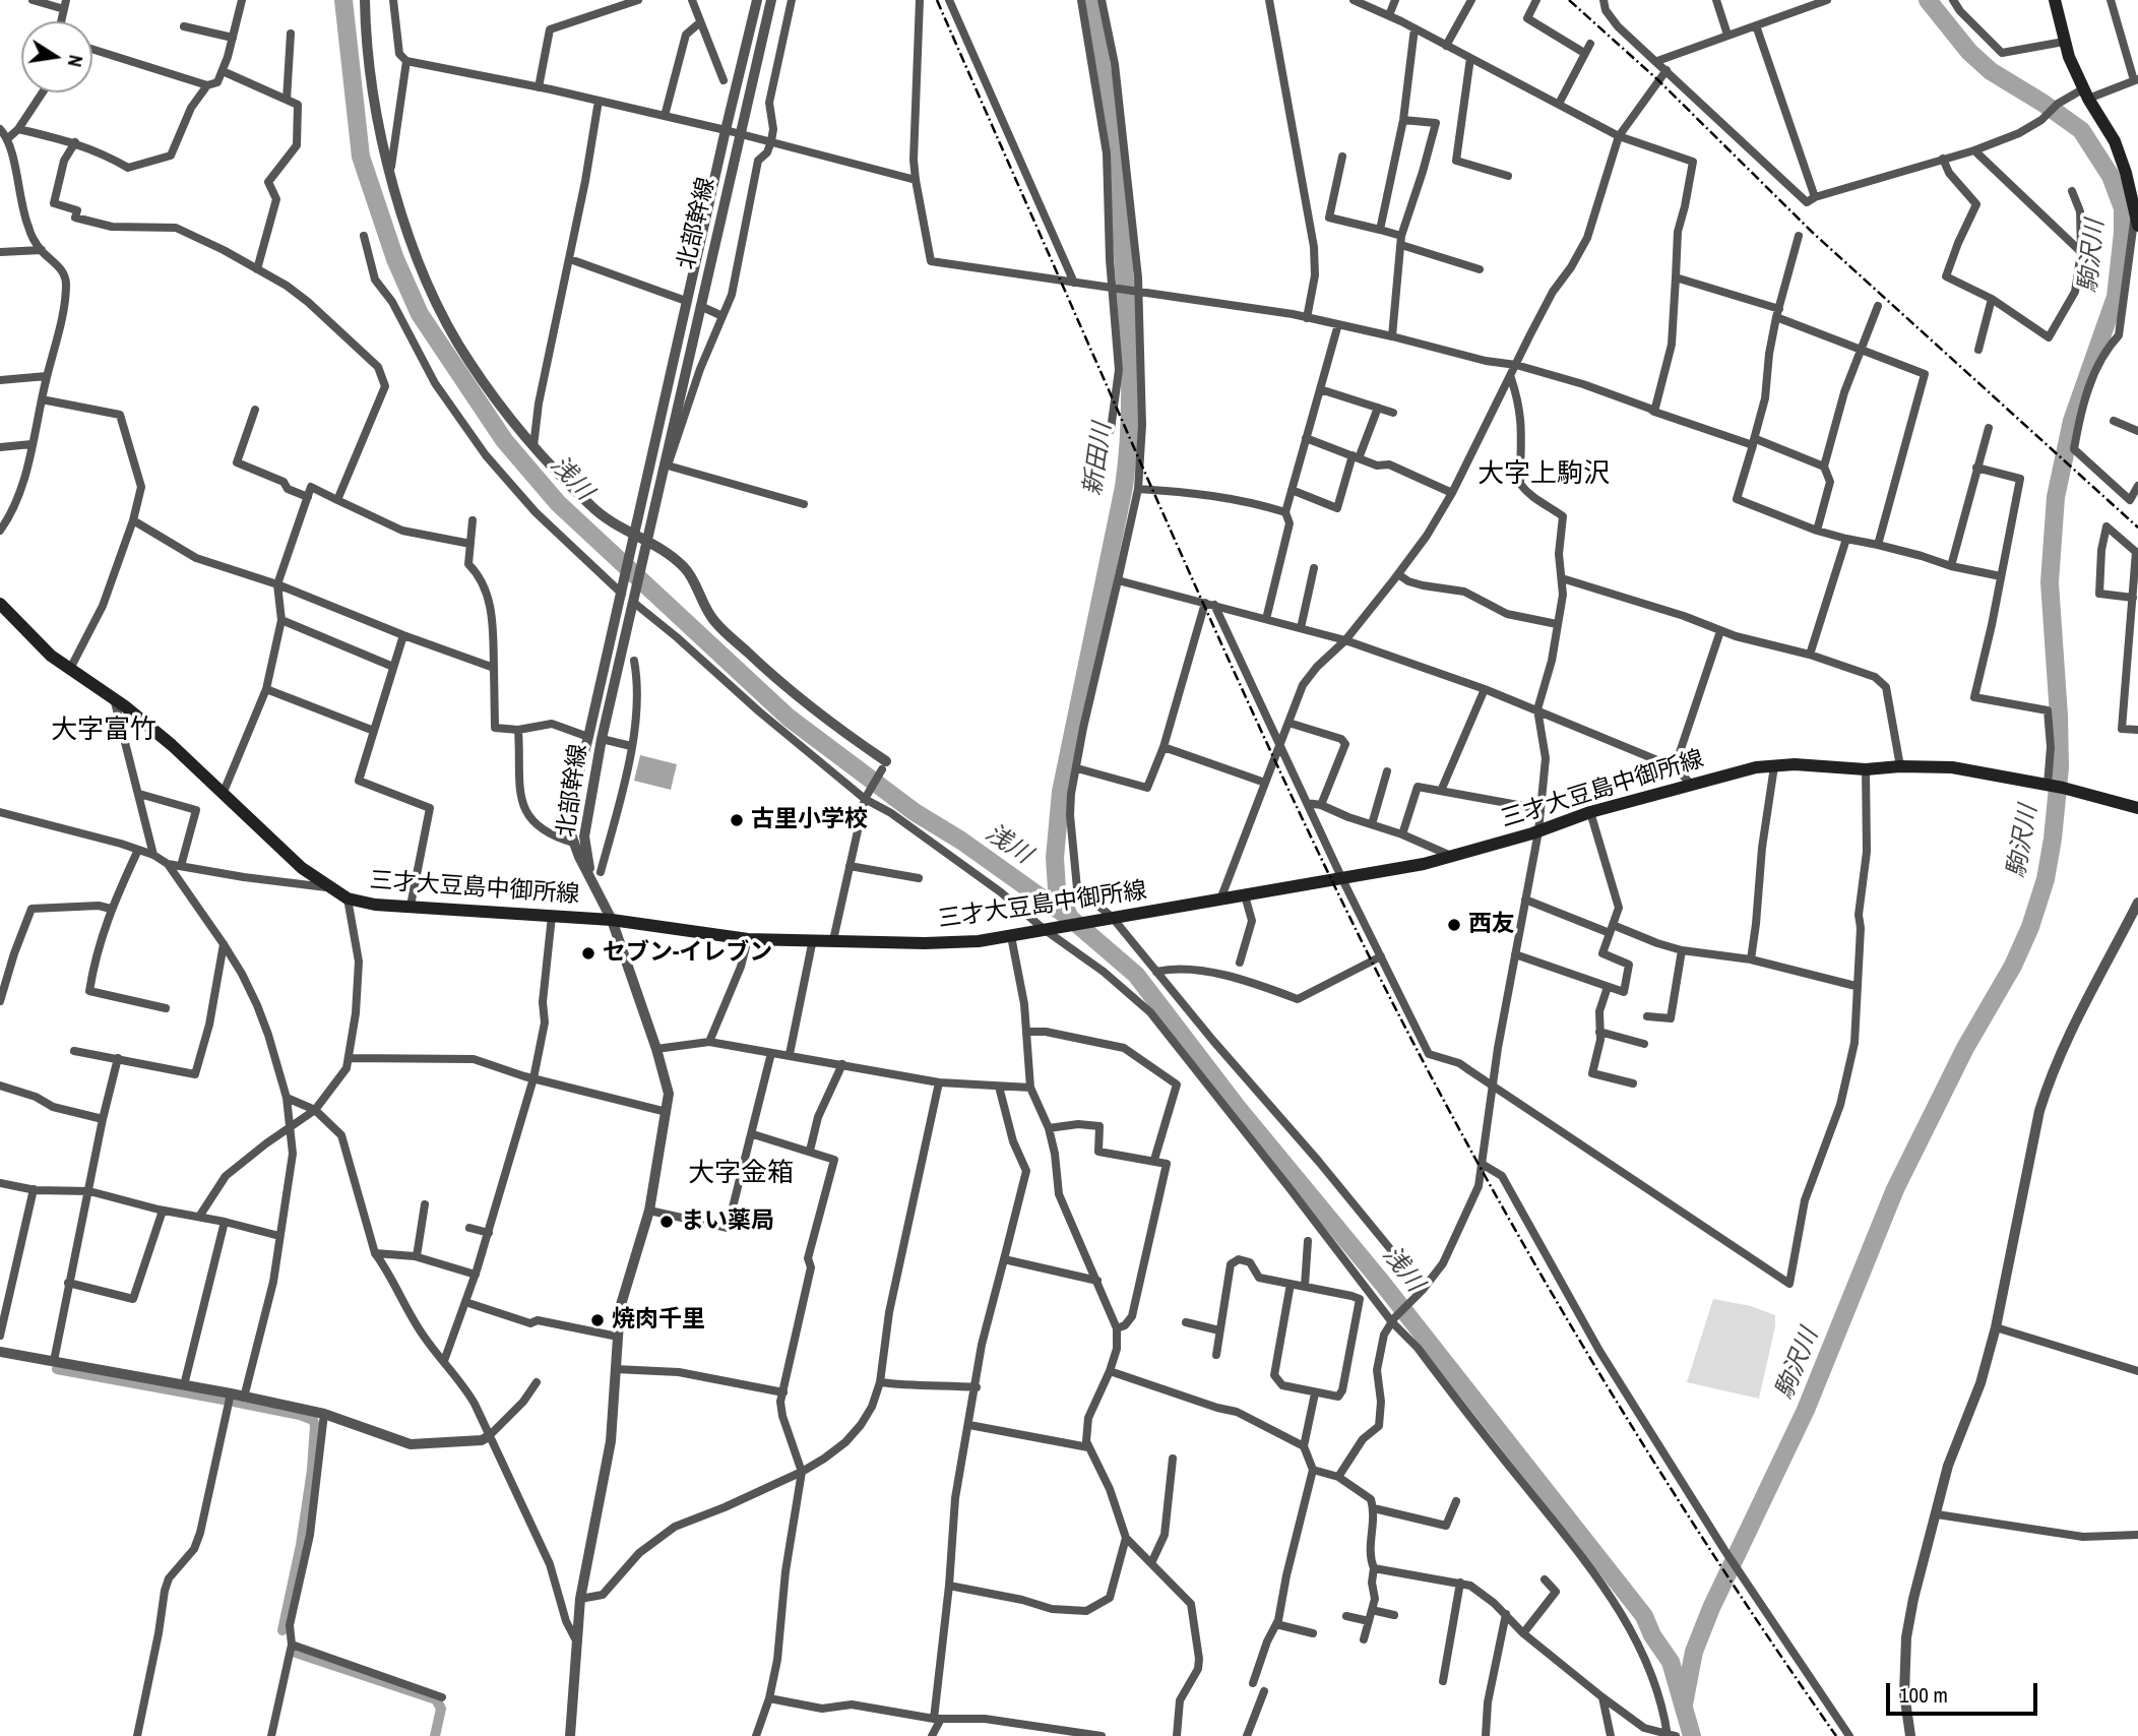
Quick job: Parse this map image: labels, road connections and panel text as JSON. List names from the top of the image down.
{
  "streets": {
    "main road": ["三才大豆島中御所線"],
    "street": ["北部幹線"]
  },
  "districts": ["大字上駒沢", "大字富竹", "大字金箱"],
  "water": ["駒沢川", "新田川", "浅川"],
  "places": [
    "古里小学校",
    "西友",
    "セブン-イレブン",
    "まい薬局",
    "焼肉千里"
  ],
  "scale_bar": "100 m",
  "north": "right"
}
